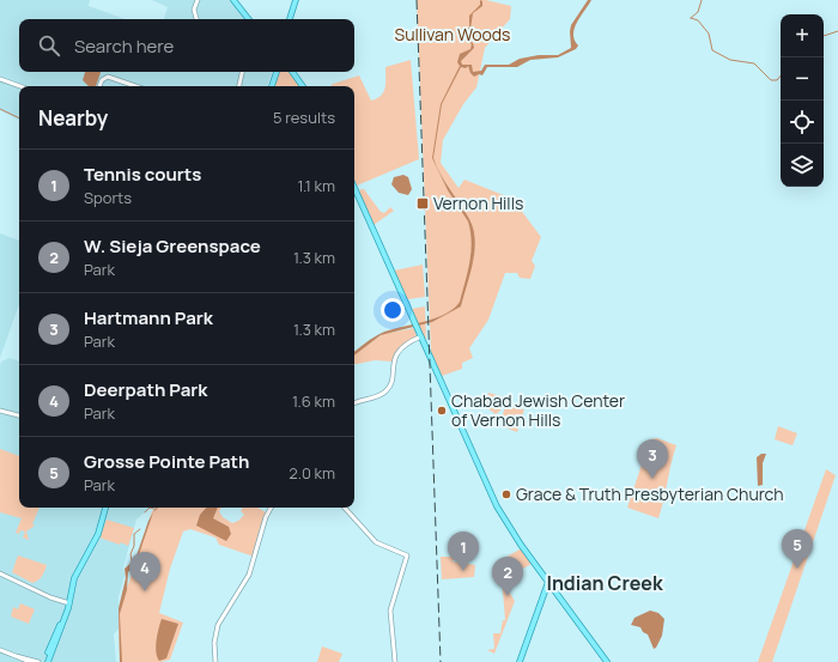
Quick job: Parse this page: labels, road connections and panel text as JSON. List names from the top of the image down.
{
  "districts": ["Indian Creek"],
  "parks": ["Sullivan Woods"],
  "places": {
    "transit": ["Vernon Hills"],
    "other": ["Chabad Jewish Center of Vernon Hills", "Grace & Truth Presbyterian Church"]
  },
  "page": {
    "map_buttons": ["+", "−"],
    "search": "Search here",
    "heading": ["Nearby", "5 results"],
    "list": [
      {
        "mark": "1",
        "name": "Tennis courts",
        "note": "Sports",
        "value": "1.1 km"
      },
      {
        "mark": "2",
        "name": "W. Sieja Greenspace",
        "note": "Park",
        "value": "1.3 km"
      },
      {
        "mark": "3",
        "name": "Hartmann Park",
        "note": "Park",
        "value": "1.3 km"
      },
      {
        "mark": "4",
        "name": "Deerpath Park",
        "note": "Park",
        "value": "1.6 km"
      },
      {
        "mark": "5",
        "name": "Grosse Pointe Path",
        "note": "Park",
        "value": "2.0 km"
      }
    ],
    "pins": [
      "3",
      "5",
      "1",
      "4",
      "2"
    ]
  }
}
